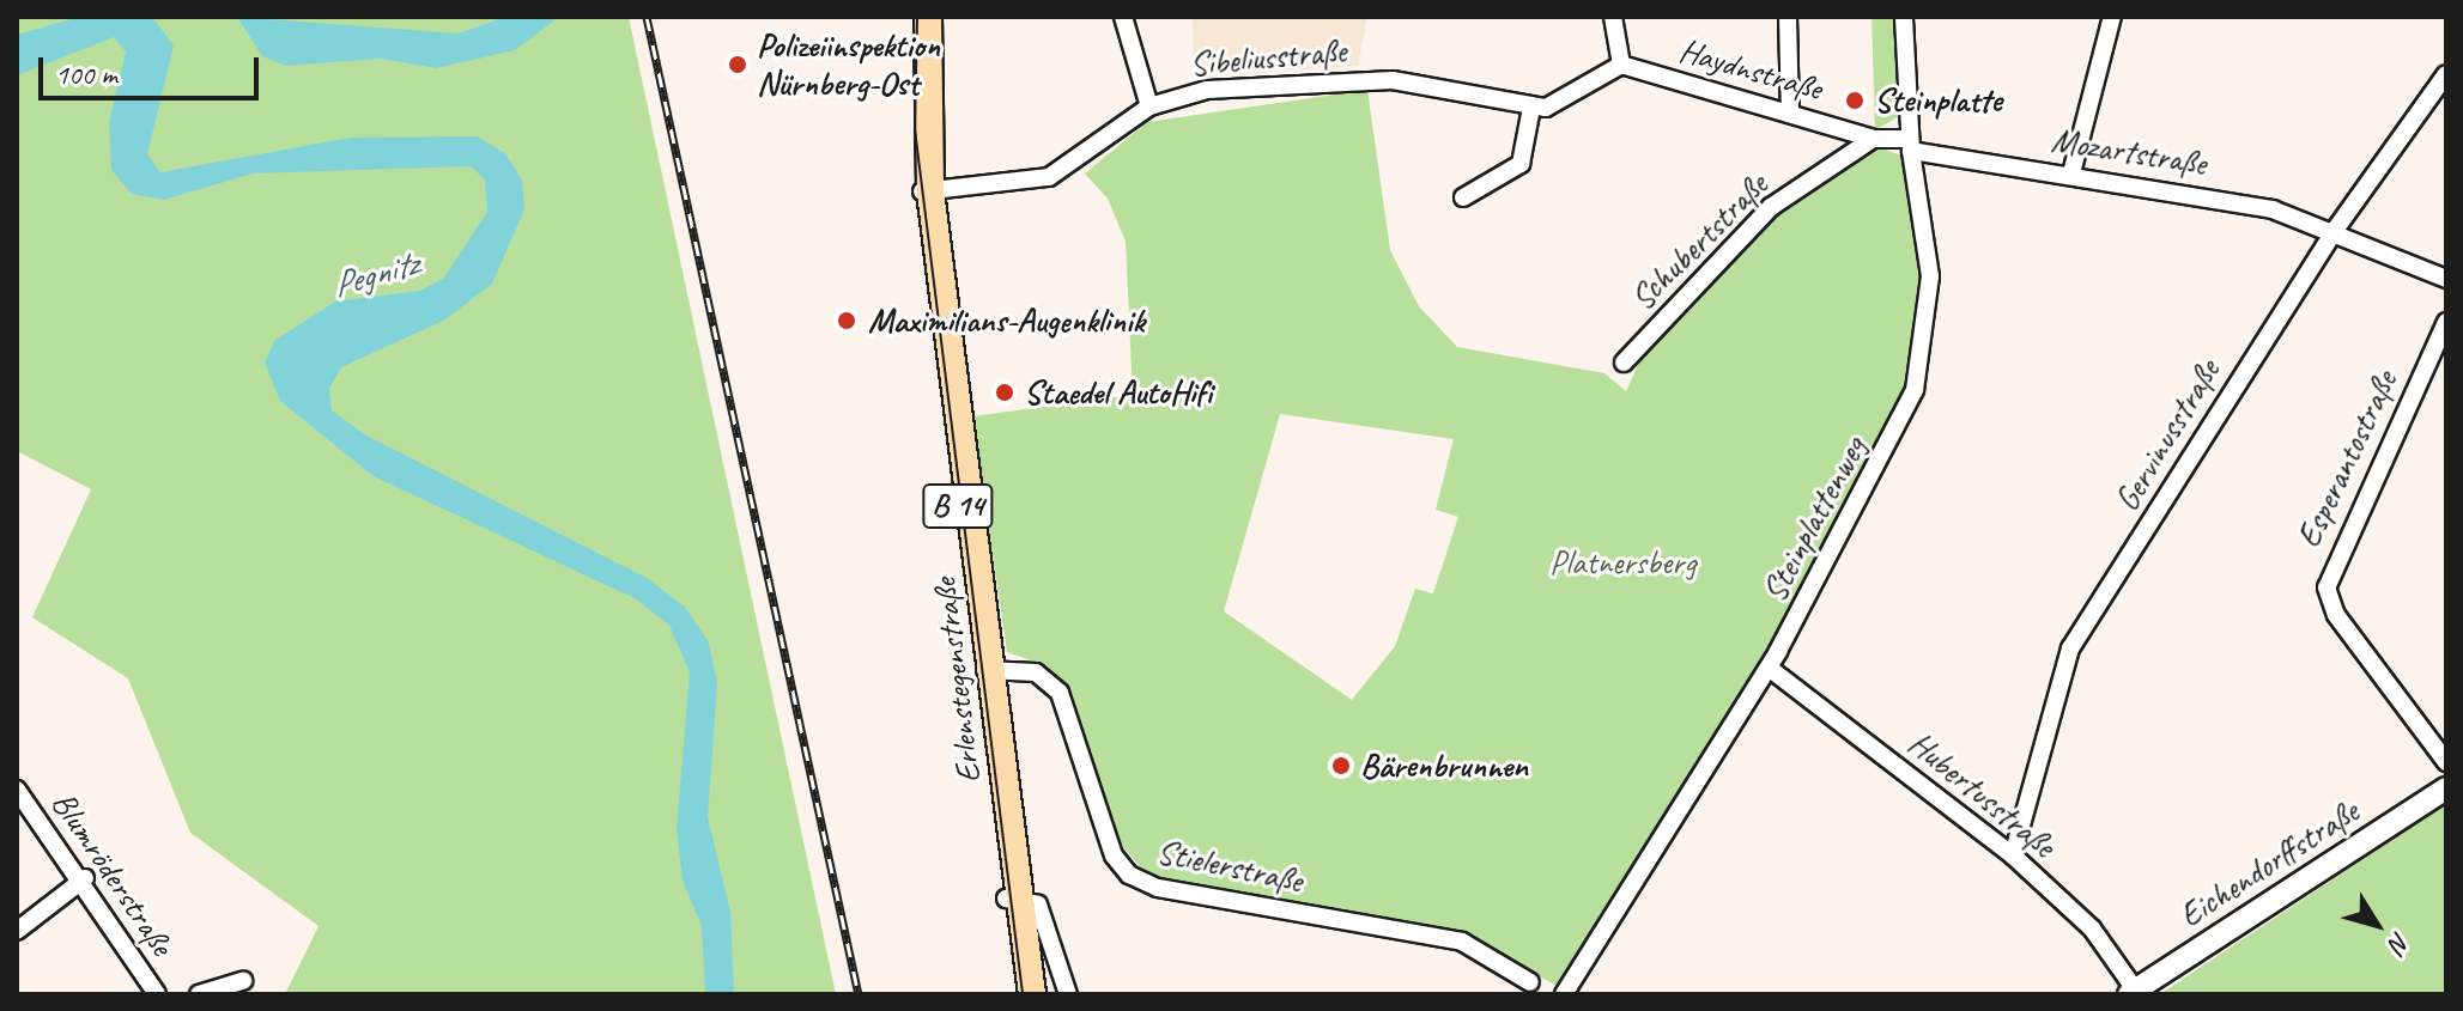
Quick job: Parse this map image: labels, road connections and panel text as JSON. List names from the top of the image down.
{
  "streets": {
    "main road": ["B 14", "Erlenstegenstraße"],
    "street": [
      "Sibeliusstraße",
      "Haydnstraße",
      "Mozartstraße",
      "Schubertstraße",
      "Gervinusstraße",
      "Esperantostraße",
      "Steinplattenweg",
      "Hubertusstraße",
      "Eichendorffstraße",
      "Stielerstraße",
      "Blumröderstraße"
    ]
  },
  "crossings": [
    ["Sibeliusstraße", "Haydnstraße"],
    ["Sibeliusstraße", "Erlenstegenstraße"],
    ["Haydnstraße", "Mozartstraße"],
    ["Haydnstraße", "Schubertstraße"],
    ["Haydnstraße", "Steinplattenweg"],
    ["Mozartstraße", "Gervinusstraße"],
    ["Mozartstraße", "Steinplattenweg"],
    ["Gervinusstraße", "Hubertusstraße"],
    ["Steinplattenweg", "Hubertusstraße"],
    ["Erlenstegenstraße", "Stielerstraße"],
    ["Hubertusstraße", "Eichendorffstraße"]
  ],
  "water": ["Pegnitz"],
  "parks": ["Platnersberg"],
  "places": [
    "Polizeiinspektion Nürnberg-Ost",
    "Steinplatte",
    "Maximilians-Augenklinik",
    "Staedel AutoHifi",
    "Bärenbrunnen"
  ],
  "scale_bar": "100 m",
  "north": "bottom right"
}
